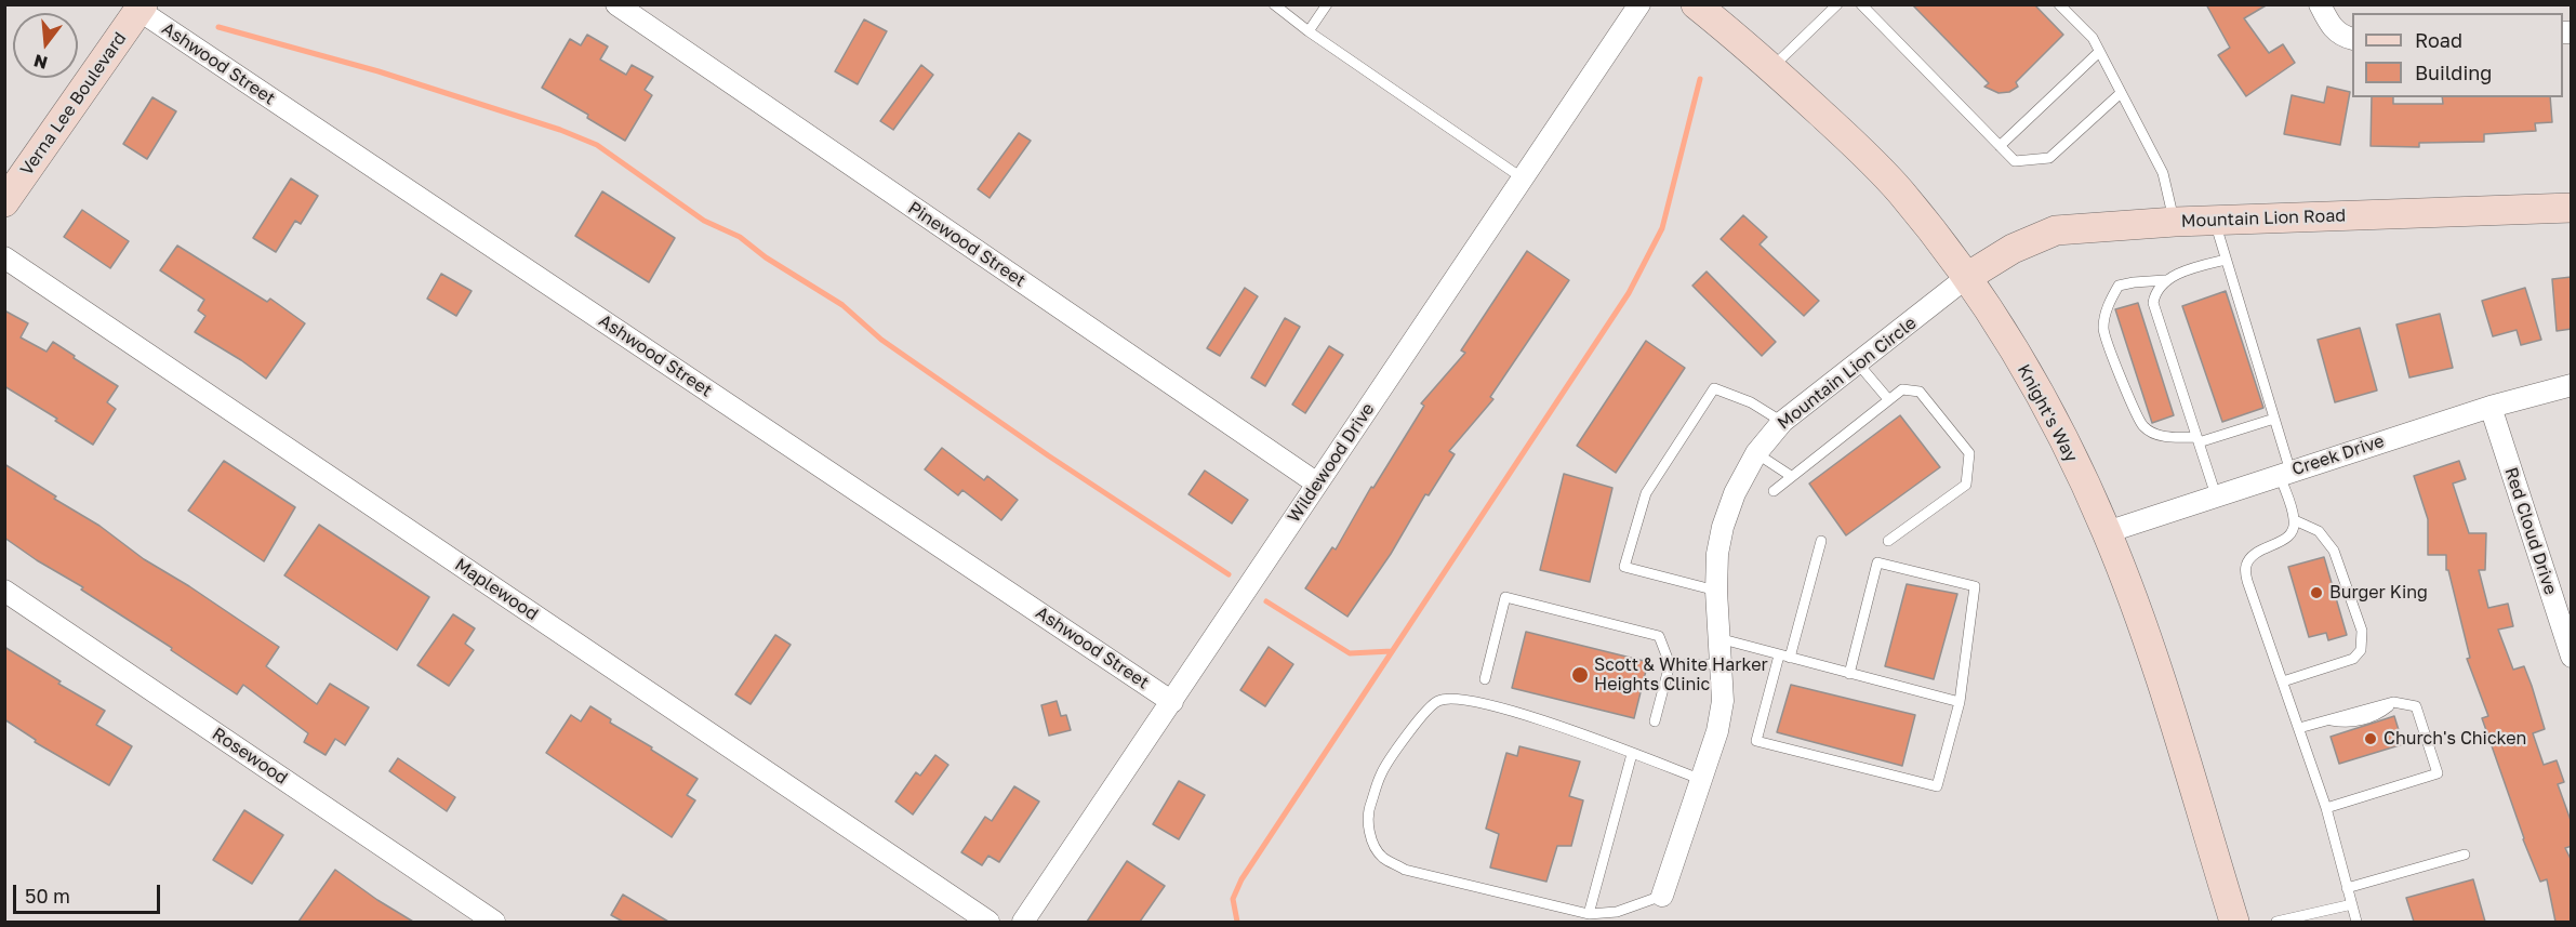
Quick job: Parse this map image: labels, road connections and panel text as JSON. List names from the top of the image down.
{
  "streets": {
    "main road": ["Verna Lee Boulevard", "Mountain Lion Road", "Knight's Way"],
    "street": [
      "Ashwood Street",
      "Pinewood Street",
      "Mountain Lion Circle",
      "Creek Drive",
      "Wildewood Drive",
      "Red Cloud Drive",
      "Maplewood",
      "Rosewood"
    ]
  },
  "crossings": [
    ["Ashwood Street", "Verna Lee Boulevard"],
    ["Ashwood Street", "Wildewood Drive"],
    ["Mountain Lion Road", "Mountain Lion Circle"],
    ["Mountain Lion Road", "Knight's Way"],
    ["Pinewood Street", "Wildewood Drive"],
    ["Mountain Lion Circle", "Knight's Way"],
    ["Knight's Way", "Creek Drive"],
    ["Creek Drive", "Red Cloud Drive"]
  ],
  "places": ["Burger King", "Scott & White Harker Heights Clinic", "Church's Chicken"],
  "legend": ["Road", "Building"],
  "scale_bar": "50 m",
  "north": "bottom"
}
